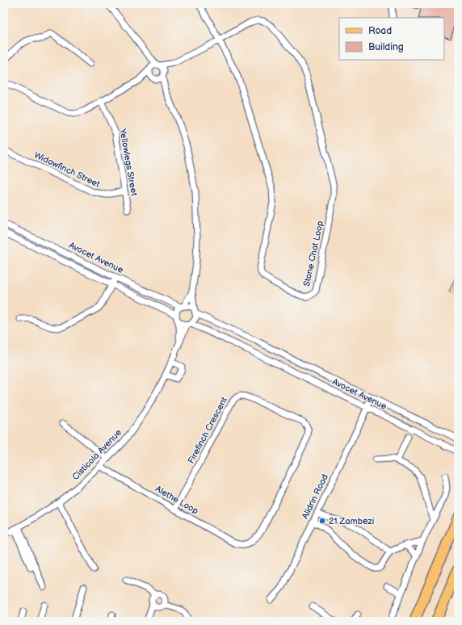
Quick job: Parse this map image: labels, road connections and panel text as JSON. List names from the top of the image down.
{
  "streets": {
    "street": [
      "Yellowlegs Street",
      "Widowfinch Street",
      "Stone Chat Loop",
      "Avocet Avenue",
      "Firefinch Crescent",
      "Cisticola Avenue",
      "Alldrin Road",
      "Alethe Loop"
    ]
  },
  "crossings": [
    ["Yellowlegs Street", "Widowfinch Street"],
    ["Avocet Avenue", "Cisticola Avenue"],
    ["Avocet Avenue", "Alldrin Road"],
    ["Firefinch Crescent", "Alethe Loop"],
    ["Cisticola Avenue", "Alethe Loop"]
  ],
  "places": ["21 Zambezi"],
  "legend": ["Road", "Building"]
}
